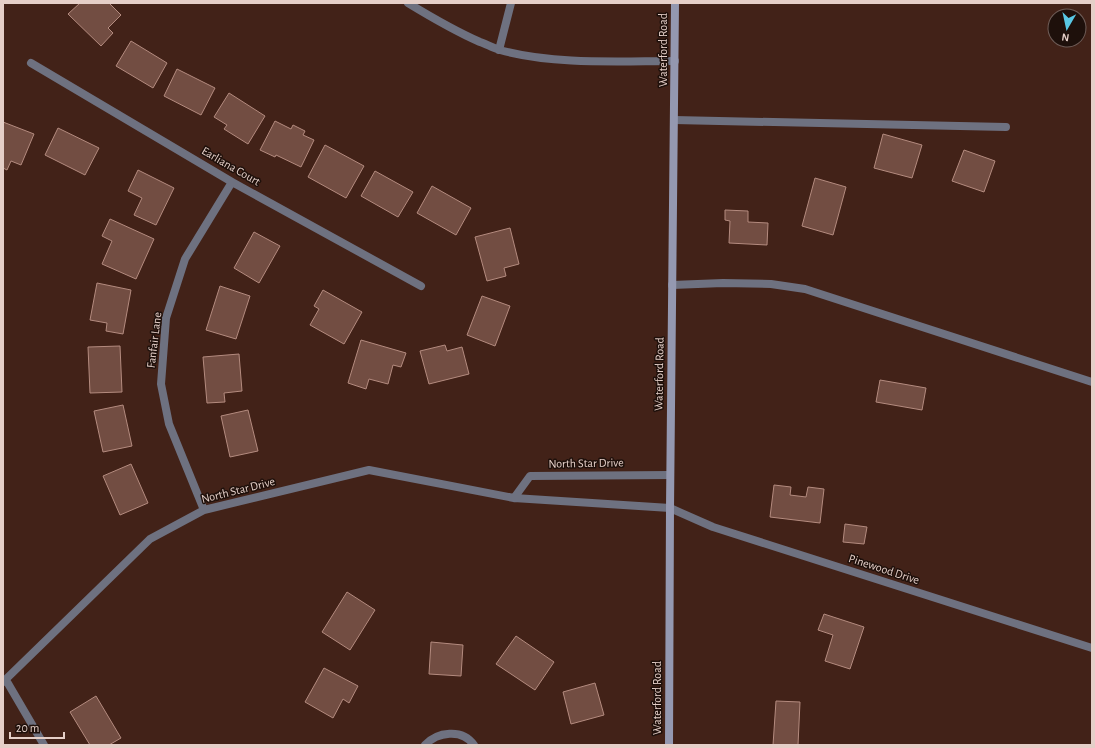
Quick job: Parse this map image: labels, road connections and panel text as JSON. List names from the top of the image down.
{
  "streets": {
    "main road": ["Waterford Road"],
    "street": [
      "Earliana Court",
      "Fanfair Lane",
      "North Star Drive",
      "Pinewood Drive"
    ]
  },
  "crossings": [
    ["Waterford Road", "North Star Drive"],
    ["Waterford Road", "Pinewood Drive"],
    ["Earliana Court", "Fanfair Lane"],
    ["Fanfair Lane", "North Star Drive"],
    ["North Star Drive", "Pinewood Drive"]
  ],
  "scale_bar": "20 m",
  "north": "bottom"
}
